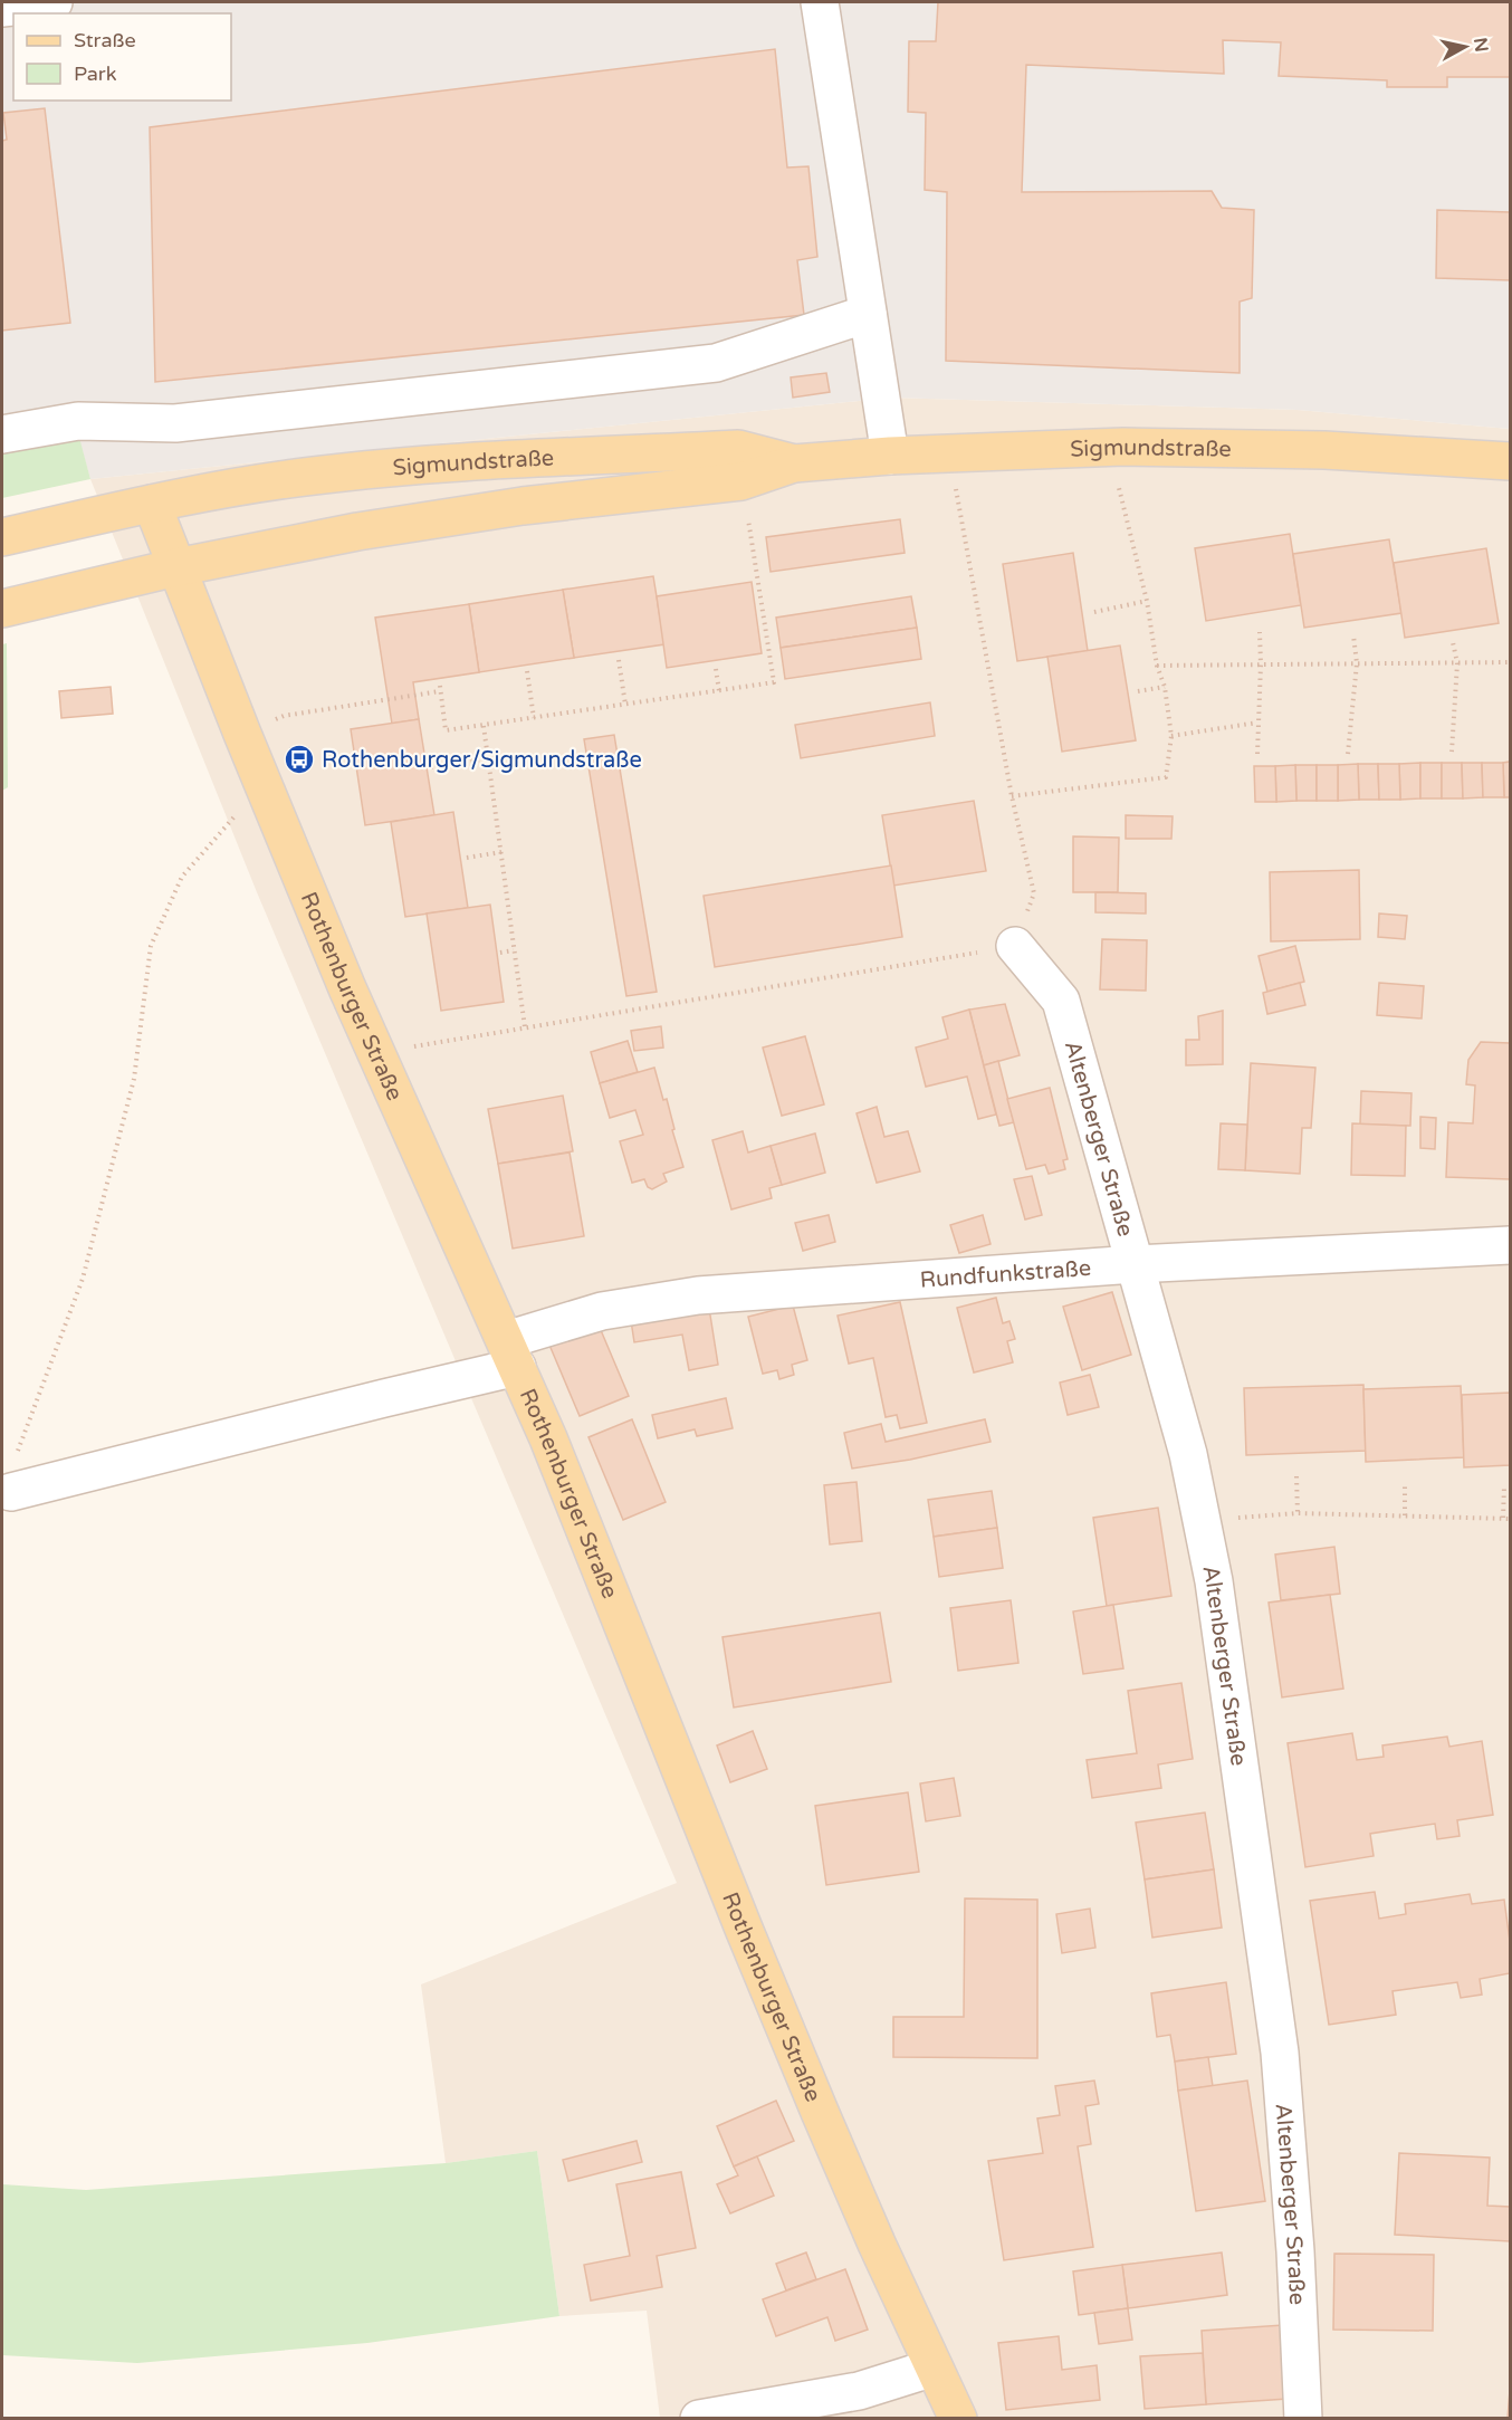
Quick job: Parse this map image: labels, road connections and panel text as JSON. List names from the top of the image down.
{
  "streets": {
    "main road": ["Sigmundstraße", "Rothenburger Straße"],
    "street": ["Altenberger Straße", "Rundfunkstraße"]
  },
  "crossings": [
    ["Sigmundstraße", "Rothenburger Straße"],
    ["Rothenburger Straße", "Rundfunkstraße"],
    ["Altenberger Straße", "Rundfunkstraße"]
  ],
  "places": {
    "bus stop": ["Rothenburger/Sigmundstraße"]
  },
  "legend": ["Straße", "Park"],
  "north": "right"
}
